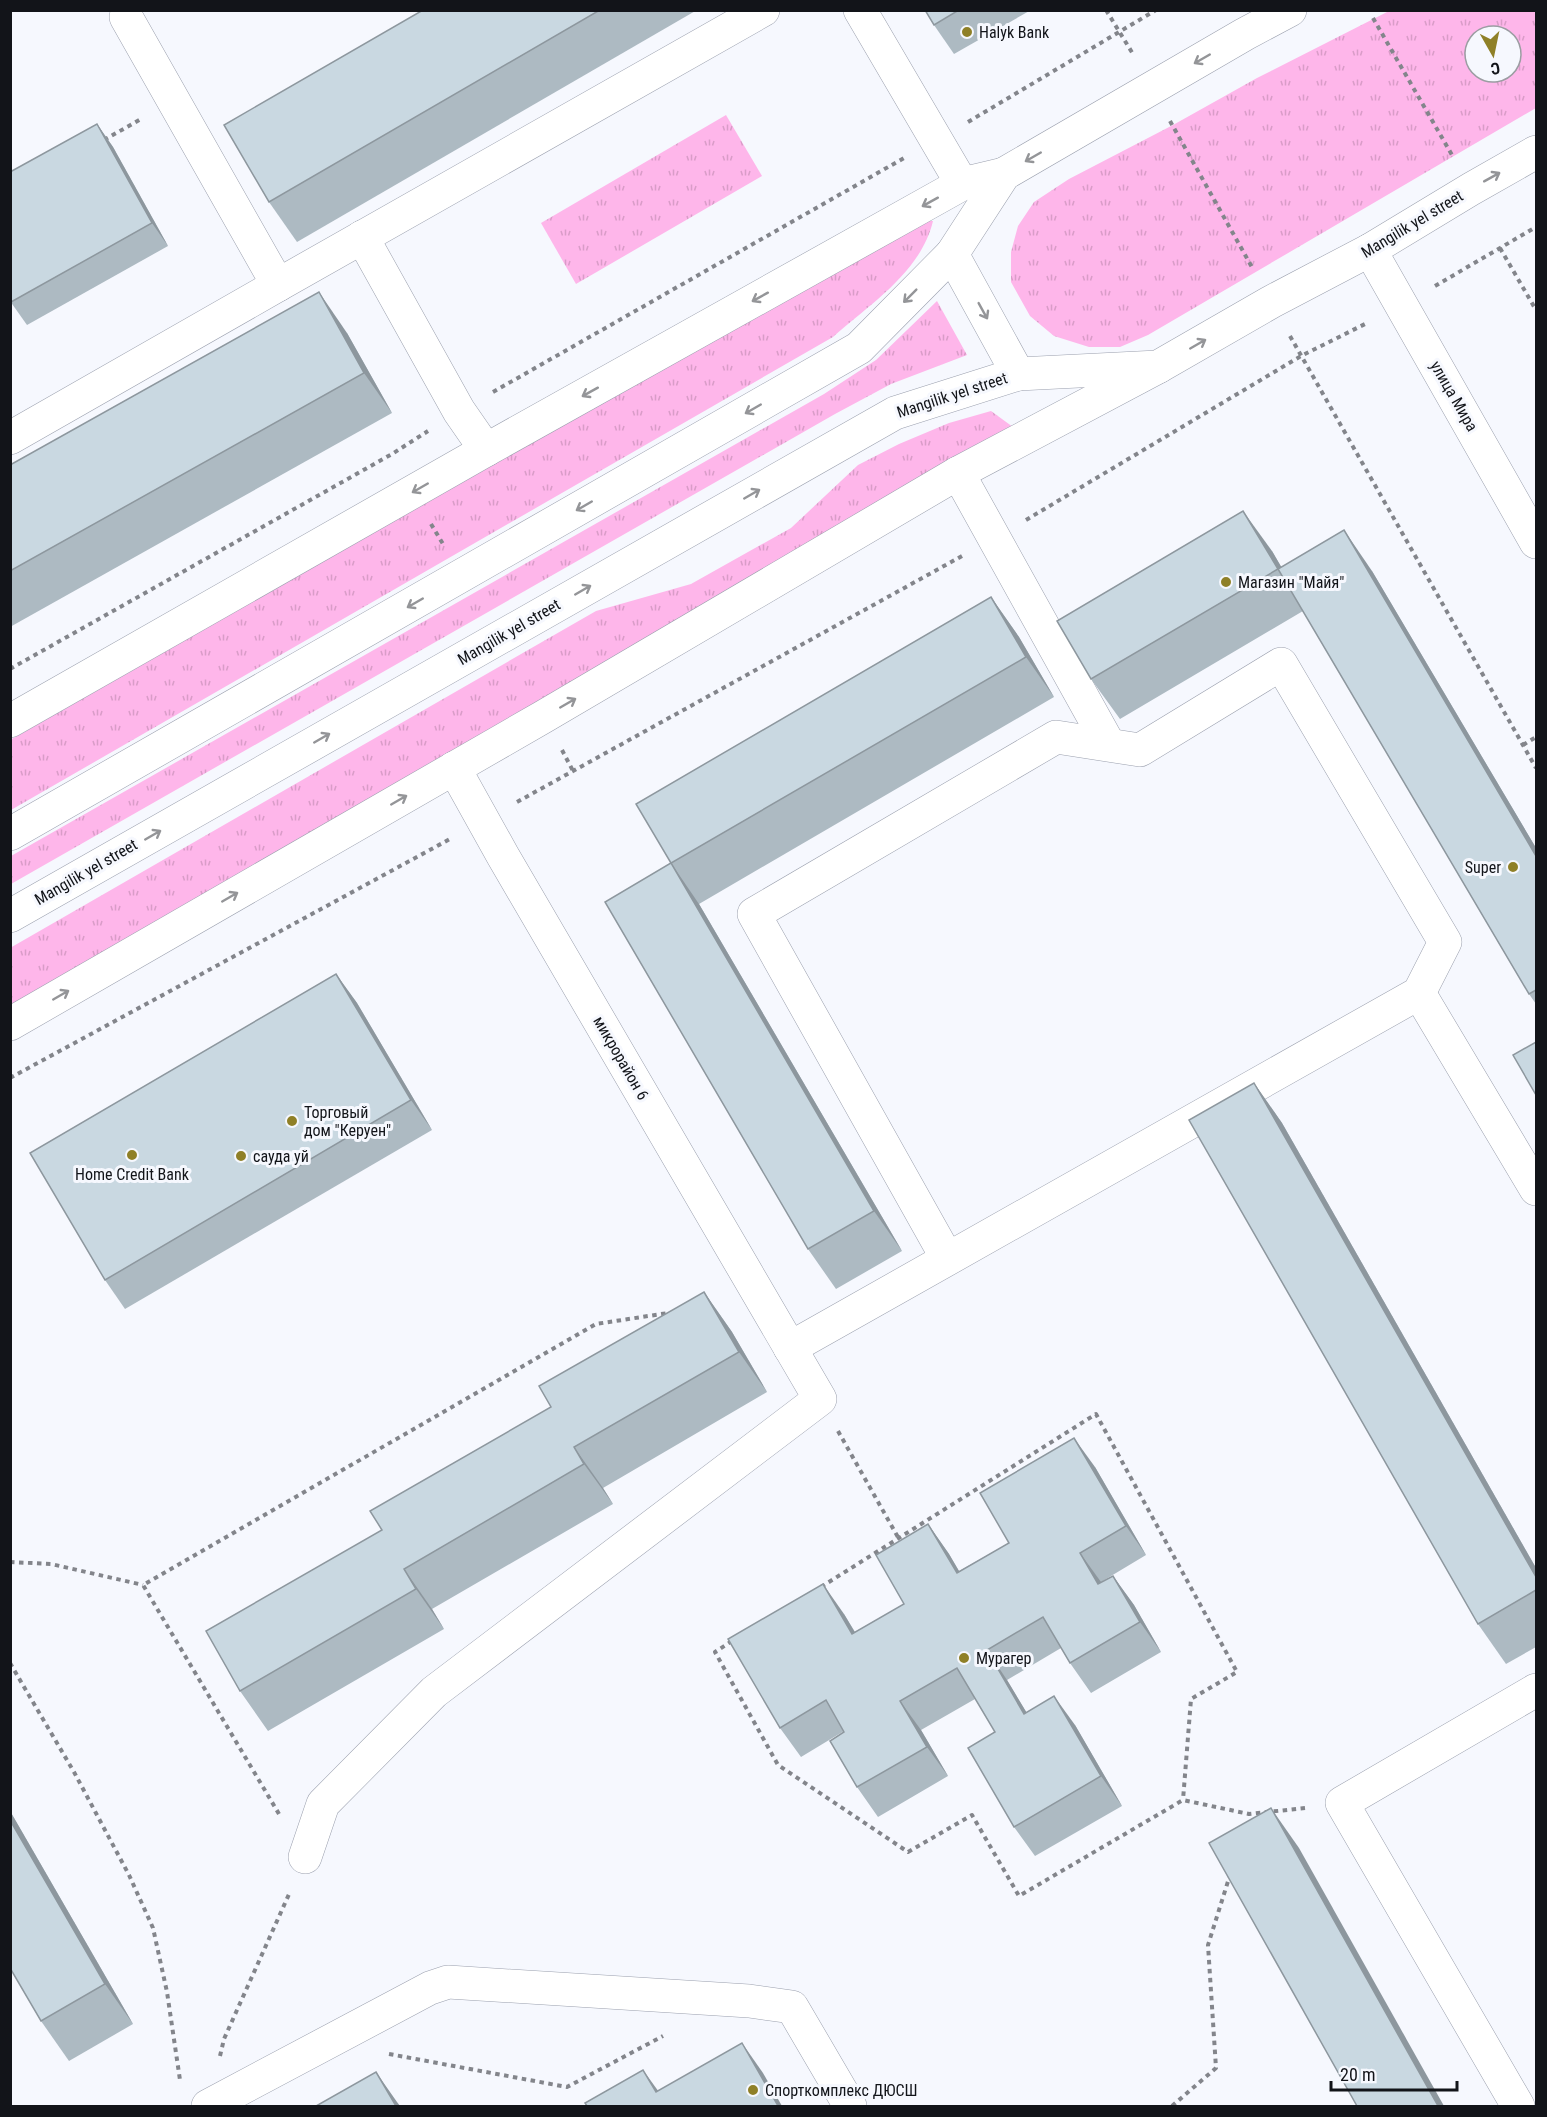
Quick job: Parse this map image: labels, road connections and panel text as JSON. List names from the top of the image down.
{
  "streets": {
    "street": ["Mangilik yel street", "улица Мира", "микрорайон 6"]
  },
  "crossings": [
    ["Mangilik yel street", "улица Мира"]
  ],
  "places": [
    "Halyk Bank",
    "Магазин \"Майя\"",
    "Super",
    "Торговый дом \"Керуен\"",
    "Home Credit Bank",
    "сауда уй",
    "Мурагер",
    "Спорткомплекс ДЮСШ"
  ],
  "scale_bar": "20 m",
  "north": "bottom"
}
